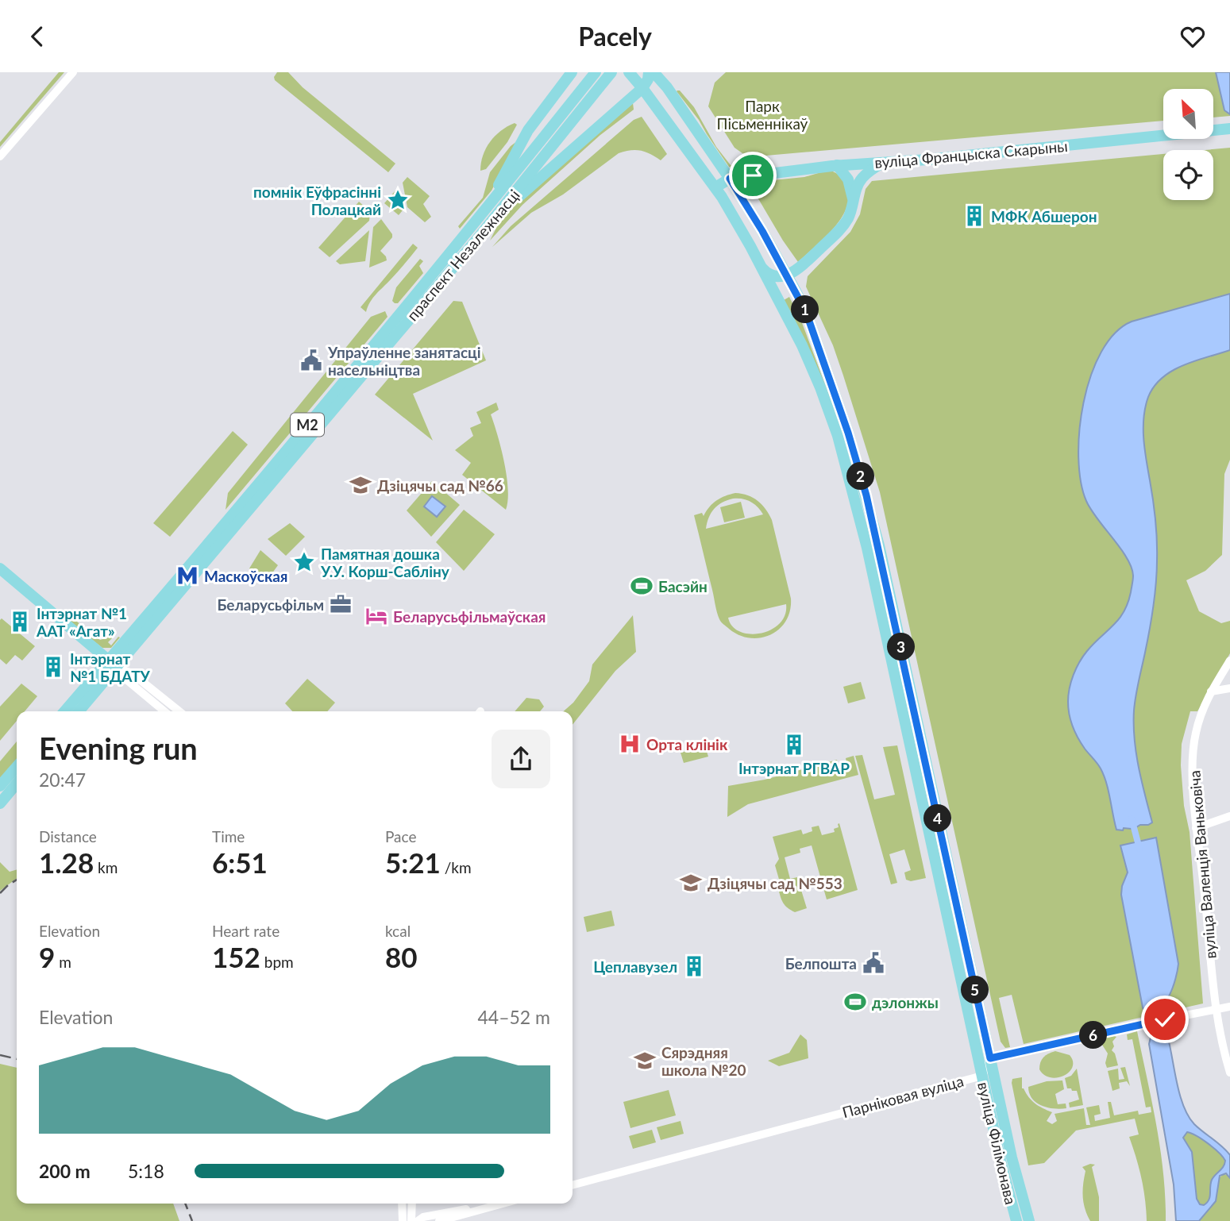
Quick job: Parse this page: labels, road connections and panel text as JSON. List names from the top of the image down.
{
  "streets": {
    "main road": [
      "вуліца Францыска Скарыны",
      "праспект Незалежнасці",
      "М2",
      "вуліца Філімонава"
    ],
    "street": ["вуліца Валенція Ваньковіча", "Парніковая вуліца"]
  },
  "crossings": [
    ["вуліца Францыска Скарыны", "вуліца Філімонава"],
    ["Парніковая вуліца", "вуліца Філімонава"]
  ],
  "parks": ["Парк Пісьменнікаў"],
  "places": {
    "place": ["помнік Еўфрасінні Полацкай", "Памятная дошка У.У. Корш-Сабліну"],
    "building": [
      "МФК Абшерон",
      "Інтэрнат №1 ААТ «Агат»",
      "Інтэрнат №1 БДАТУ",
      "Інтэрнат РГВАР",
      "Цеплавузел"
    ],
    "public building": ["Упраўленне занятасці насельніцтва", "Белпошта"],
    "school or university": ["Дзіцячы сад №66", "Дзіцячы сад №553", "Сярэдняя школа №20"],
    "metro station": ["Маскоўская"],
    "sports": ["Басэйн", "дэлонжы"],
    "office": ["Беларусьфільм"],
    "hotel": ["Беларусьфільмаўская"],
    "hospital": ["Орта клінік"]
  },
  "north": "top left",
  "page": {
    "header": "Pacely",
    "pins": [
      "1",
      "2",
      "3",
      "4",
      "5",
      "6"
    ],
    "heading": ["Evening run", "20:47"],
    "stats": [
      ["Distance", "1.28 km"],
      ["Time", "6:51"],
      ["Pace", "5:21 /km"],
      ["Elevation", "9 m"],
      ["Heart rate", "152 bpm"],
      ["kcal", "80"]
    ],
    "chart": ["Elevation", "44–52 m"],
    "list": [
      {
        "name": "200 m",
        "note": "5:18"
      }
    ]
  }
}
